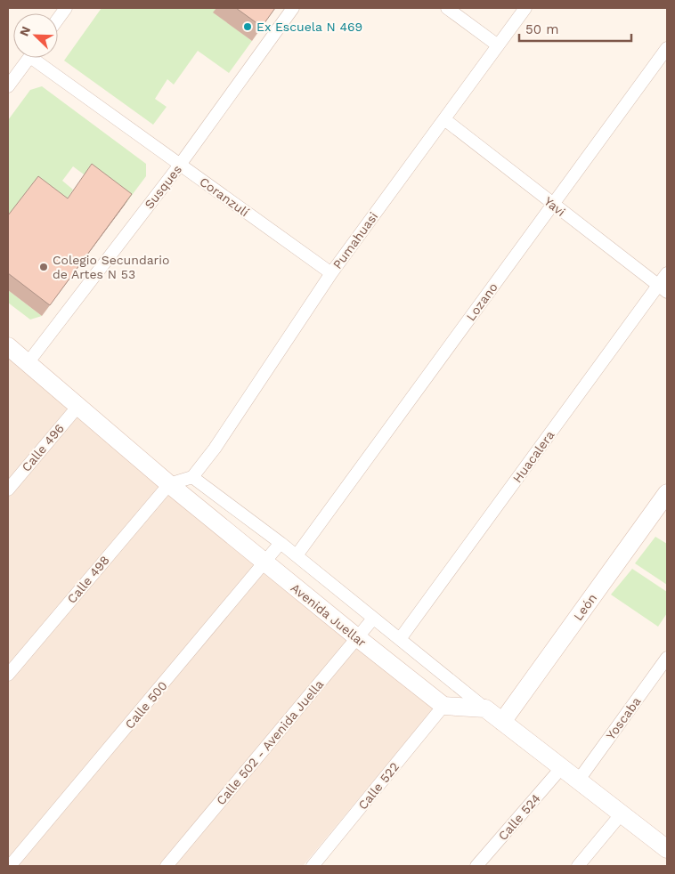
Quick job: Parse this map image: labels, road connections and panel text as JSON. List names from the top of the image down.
{
  "streets": {
    "street": [
      "Susques",
      "Coranzulí",
      "Yavi",
      "Pumahuasi",
      "Lozano",
      "Calle 496",
      "Huacalera",
      "Calle 498",
      "León",
      "Avenida Juellar",
      "Calle 500",
      "Yoscaba",
      "Calle 502 - Avenida Juella",
      "Calle 522",
      "Calle 524"
    ]
  },
  "crossings": [
    ["Susques", "Coranzulí"],
    ["Susques", "Avenida Juellar"],
    ["Coranzulí", "Pumahuasi"],
    ["Yavi", "Pumahuasi"],
    ["Yavi", "Lozano"],
    ["Yavi", "Huacalera"],
    ["Calle 496", "Avenida Juellar"],
    ["Calle 498", "Avenida Juellar"],
    ["Avenida Juellar", "Calle 500"],
    ["Avenida Juellar", "Calle 502 - Avenida Juella"],
    ["Avenida Juellar", "Calle 522"]
  ],
  "places": ["Ex Escuela N 469", "Colegio Secundario de Artes N 53"],
  "scale_bar": "50 m",
  "north": "top left"
}
